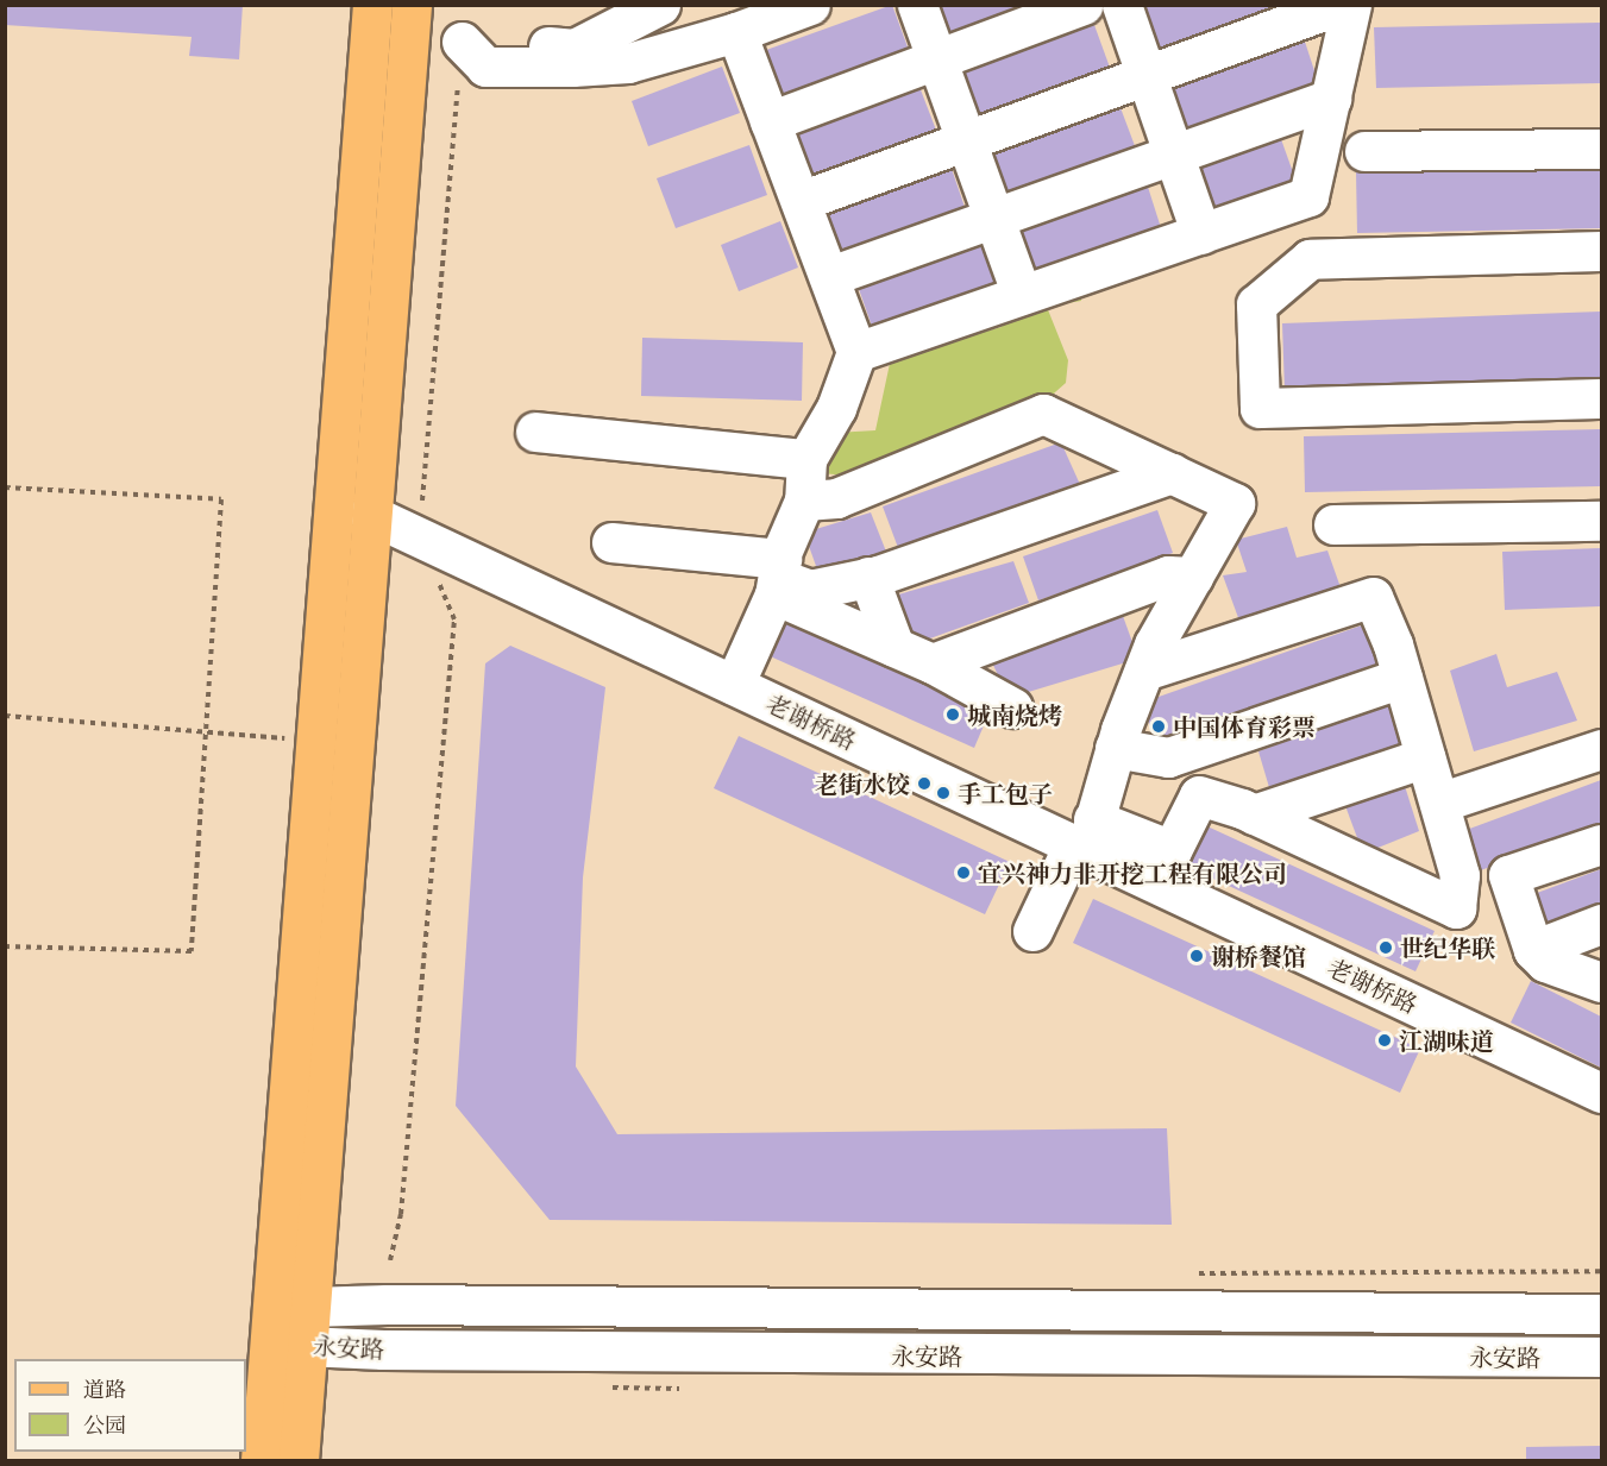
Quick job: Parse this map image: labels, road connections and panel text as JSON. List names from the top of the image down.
{
  "streets": {
    "street": ["老谢桥路", "永安路"]
  },
  "places": [
    "城南烧烤",
    "中国体育彩票",
    "老街水饺",
    "手工包子",
    "宜兴神力非开挖工程有限公司",
    "世纪华联",
    "谢桥餐馆",
    "江湖味道"
  ],
  "legend": ["道路", "公园"]
}
